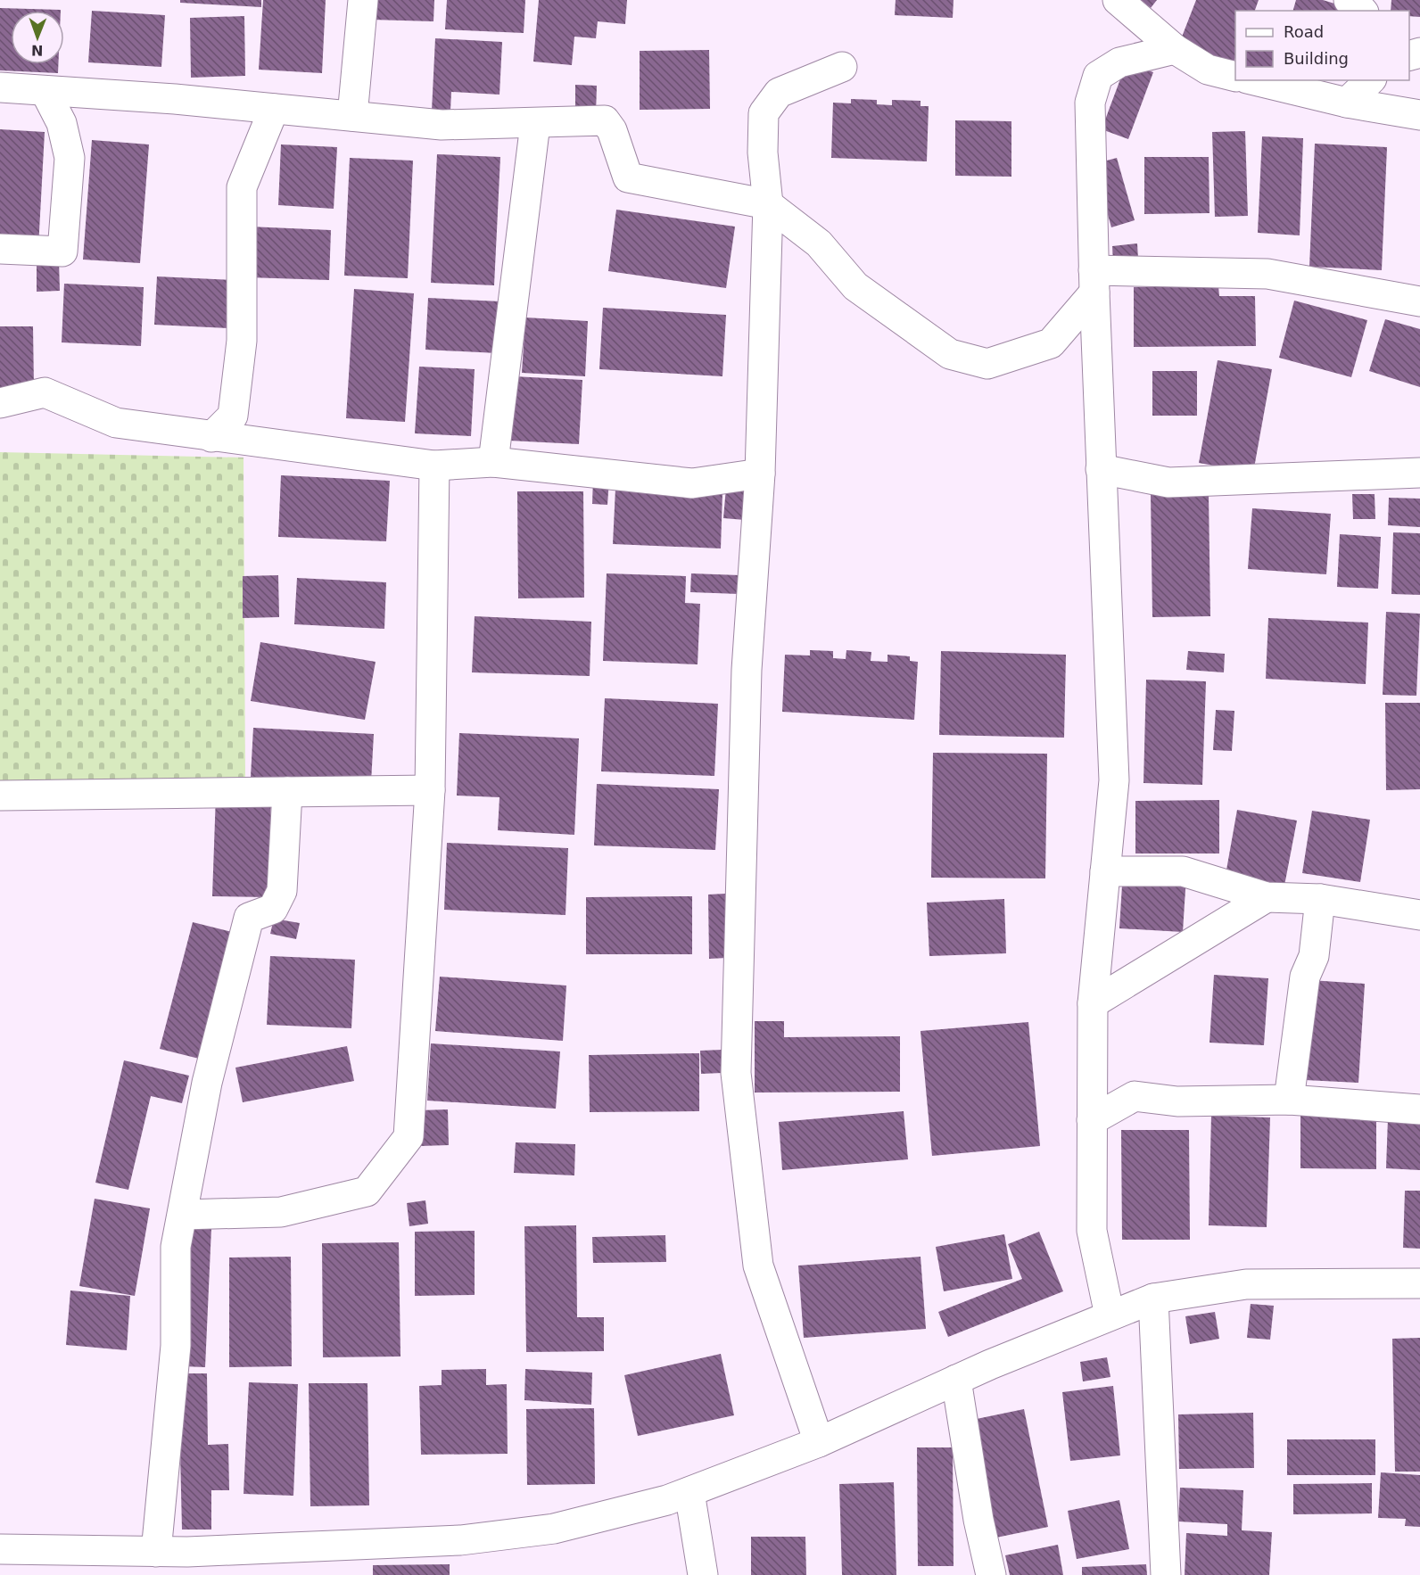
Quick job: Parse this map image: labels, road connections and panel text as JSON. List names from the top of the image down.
{
  "legend": ["Road", "Building"],
  "north": "bottom"
}
